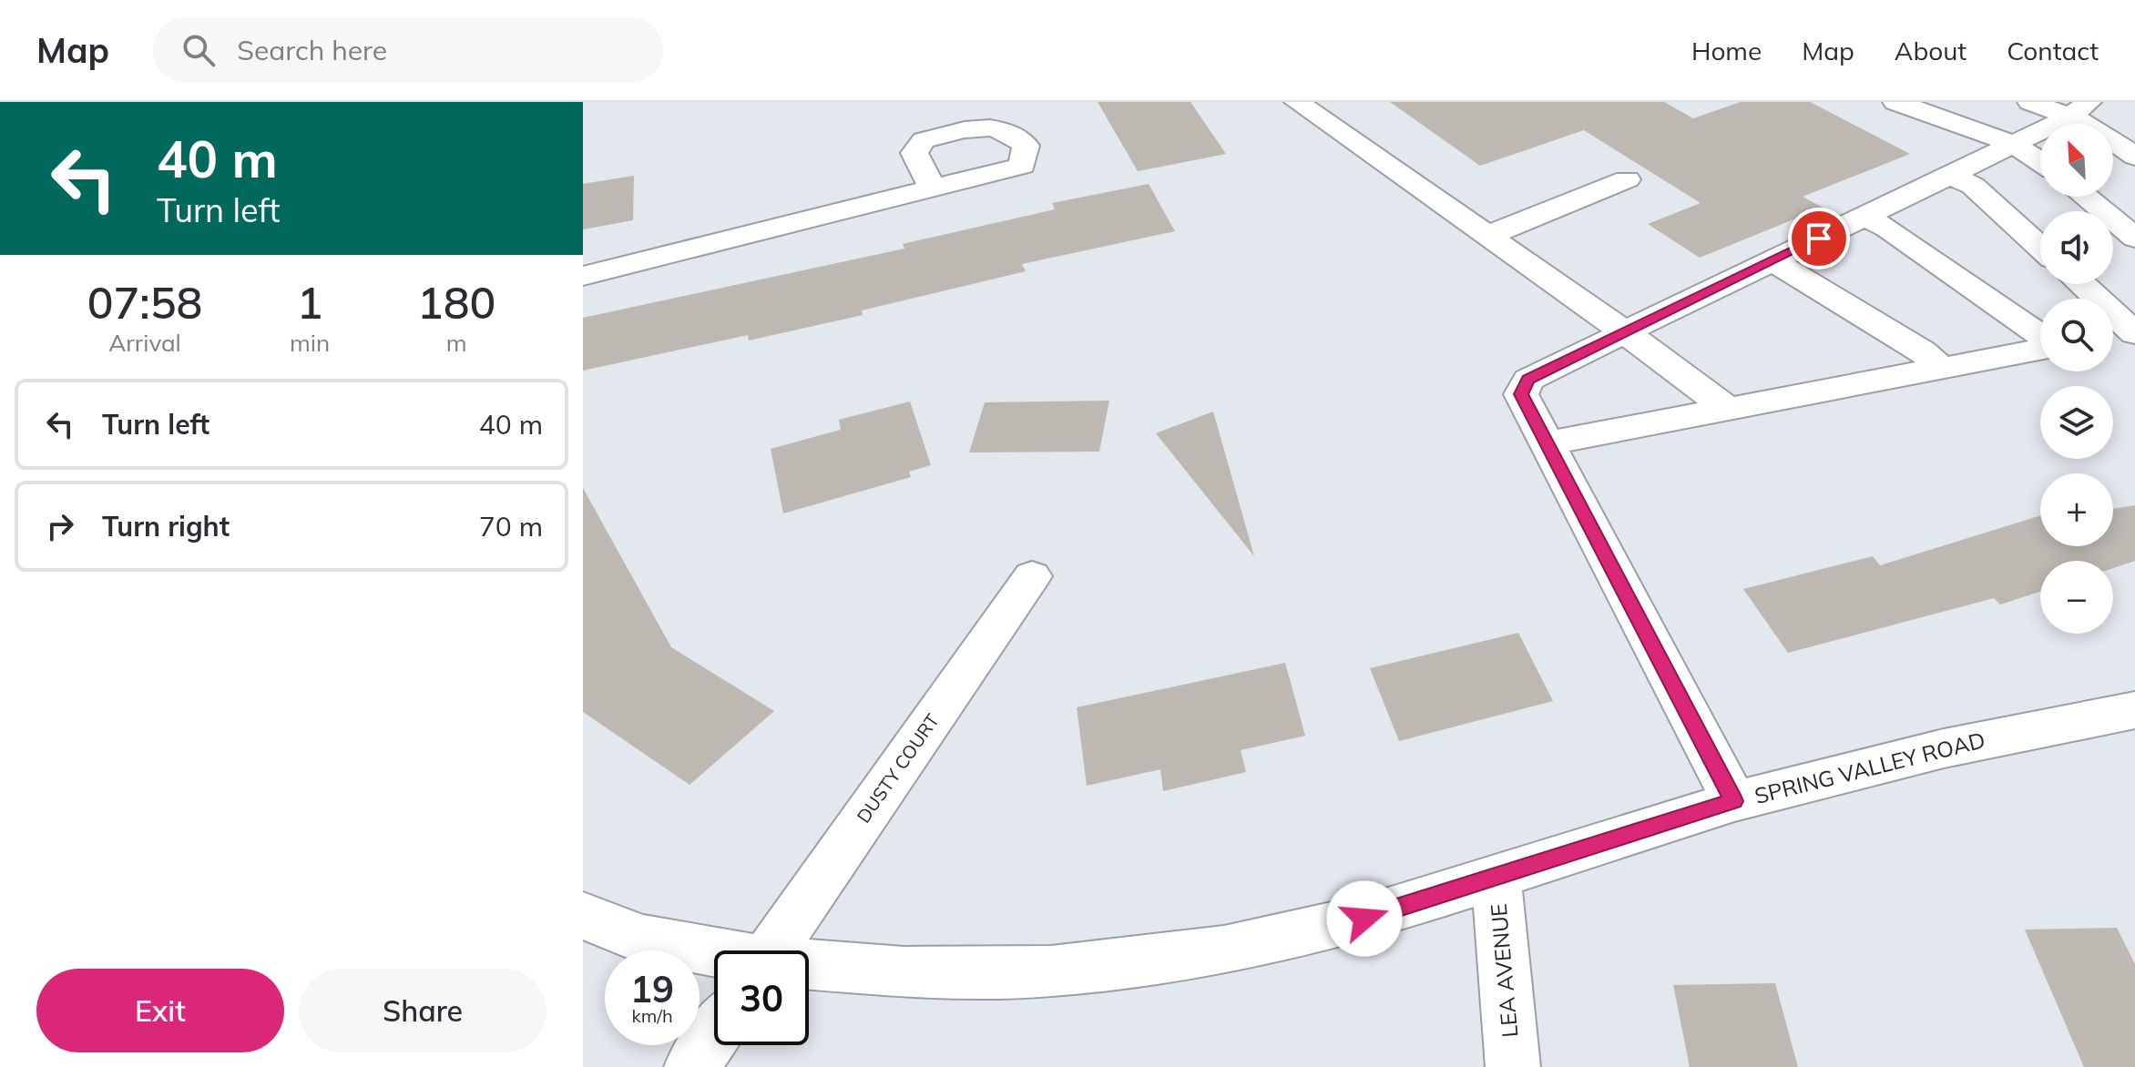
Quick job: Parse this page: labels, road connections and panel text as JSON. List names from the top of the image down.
{
  "streets": {
    "street": ["DUSTY COURT", "SPRING VALLEY ROAD", "LEA AVENUE"]
  },
  "crossings": [
    ["SPRING VALLEY ROAD", "LEA AVENUE"]
  ],
  "north": "top left",
  "page": {
    "header": "Map",
    "search": "Search here",
    "nav": [
      "Home",
      "Map",
      "About",
      "Contact"
    ],
    "turn": ["40 m", "Turn left"],
    "map_buttons": ["+", "−"],
    "eta": [
      "07:58",
      "Arrival",
      "1",
      "min",
      "180",
      "m"
    ],
    "list": [
      {
        "name": "Turn left",
        "value": "40 m"
      },
      {
        "name": "Turn right",
        "value": "70 m"
      }
    ],
    "speed": "19 km/h",
    "limit": "30",
    "buttons": ["Exit", "Share"]
  }
}
